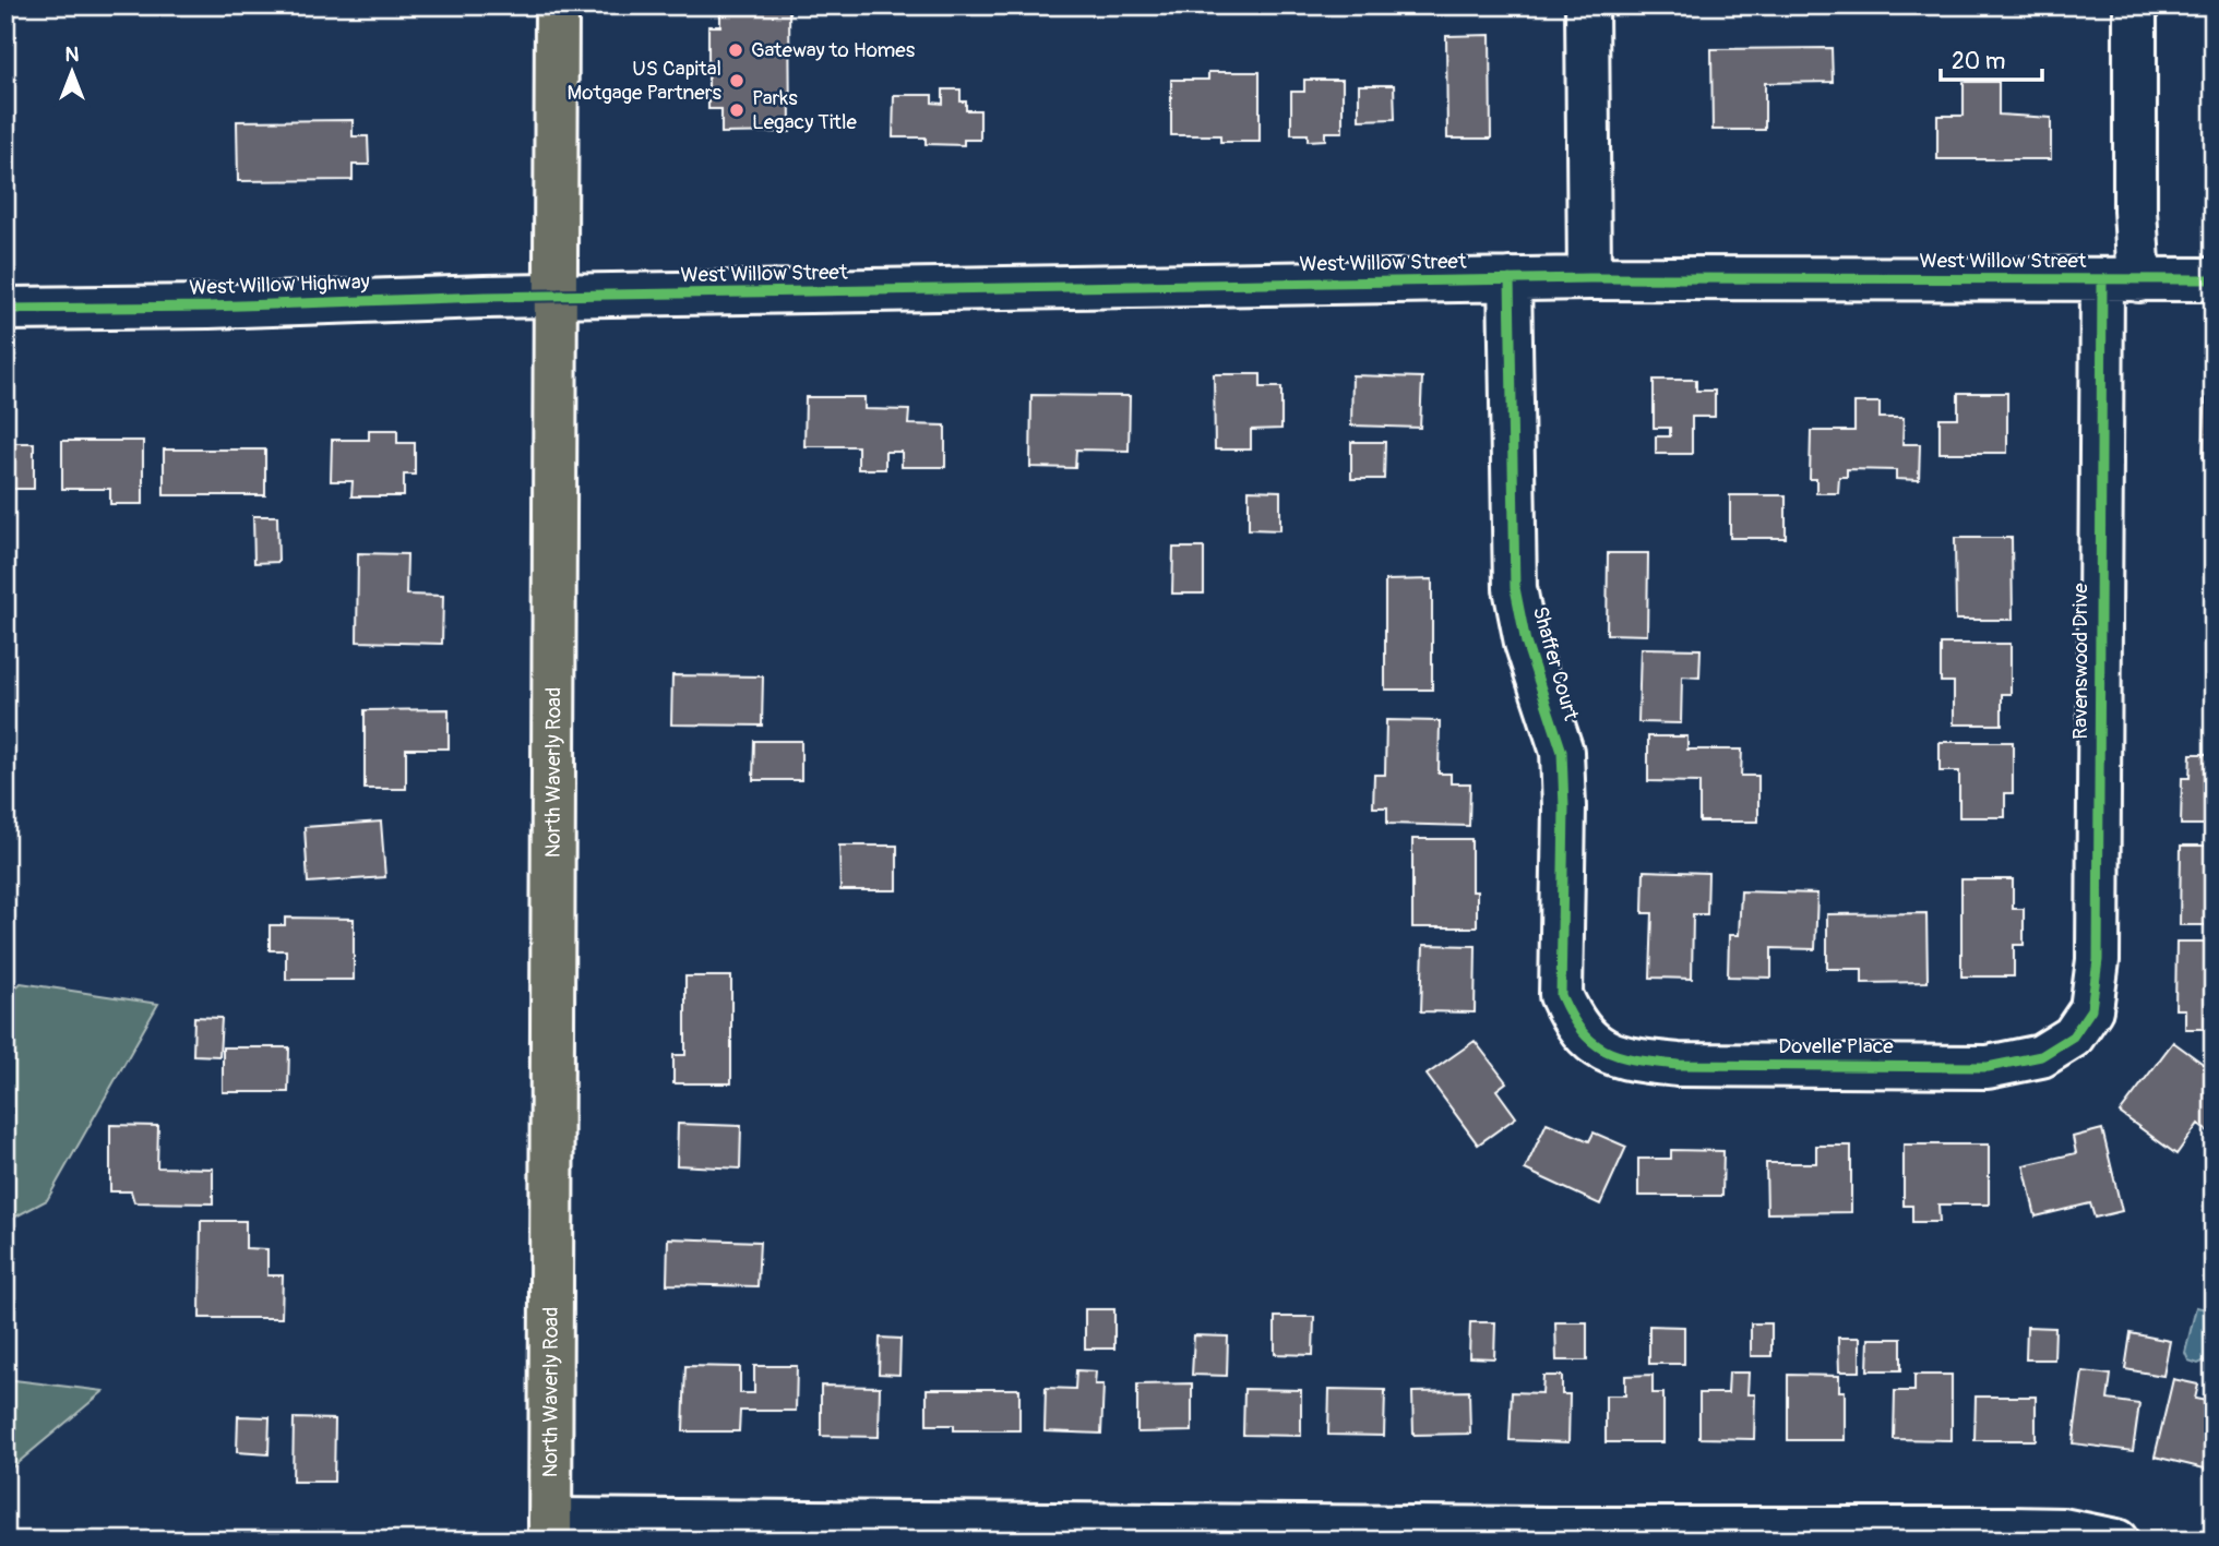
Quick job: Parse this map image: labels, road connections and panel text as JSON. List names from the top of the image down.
{
  "streets": {
    "main road": ["North Waverly Road"],
    "street": [
      "West Willow Street",
      "West Willow Highway",
      "Ravenswood Drive",
      "Shaffer Court",
      "Dovelle Place"
    ]
  },
  "crossings": [
    ["West Willow Street", "West Willow Highway"],
    ["West Willow Street", "Ravenswood Drive"],
    ["West Willow Street", "Shaffer Court"],
    ["West Willow Street", "North Waverly Road"],
    ["West Willow Highway", "North Waverly Road"],
    ["Ravenswood Drive", "Dovelle Place"],
    ["Shaffer Court", "Dovelle Place"]
  ],
  "places": ["Gateway to Homes", "US Capital Motgage Partners", "Parks Legacy Title"],
  "scale_bar": "20 m",
  "north": "top"
}
